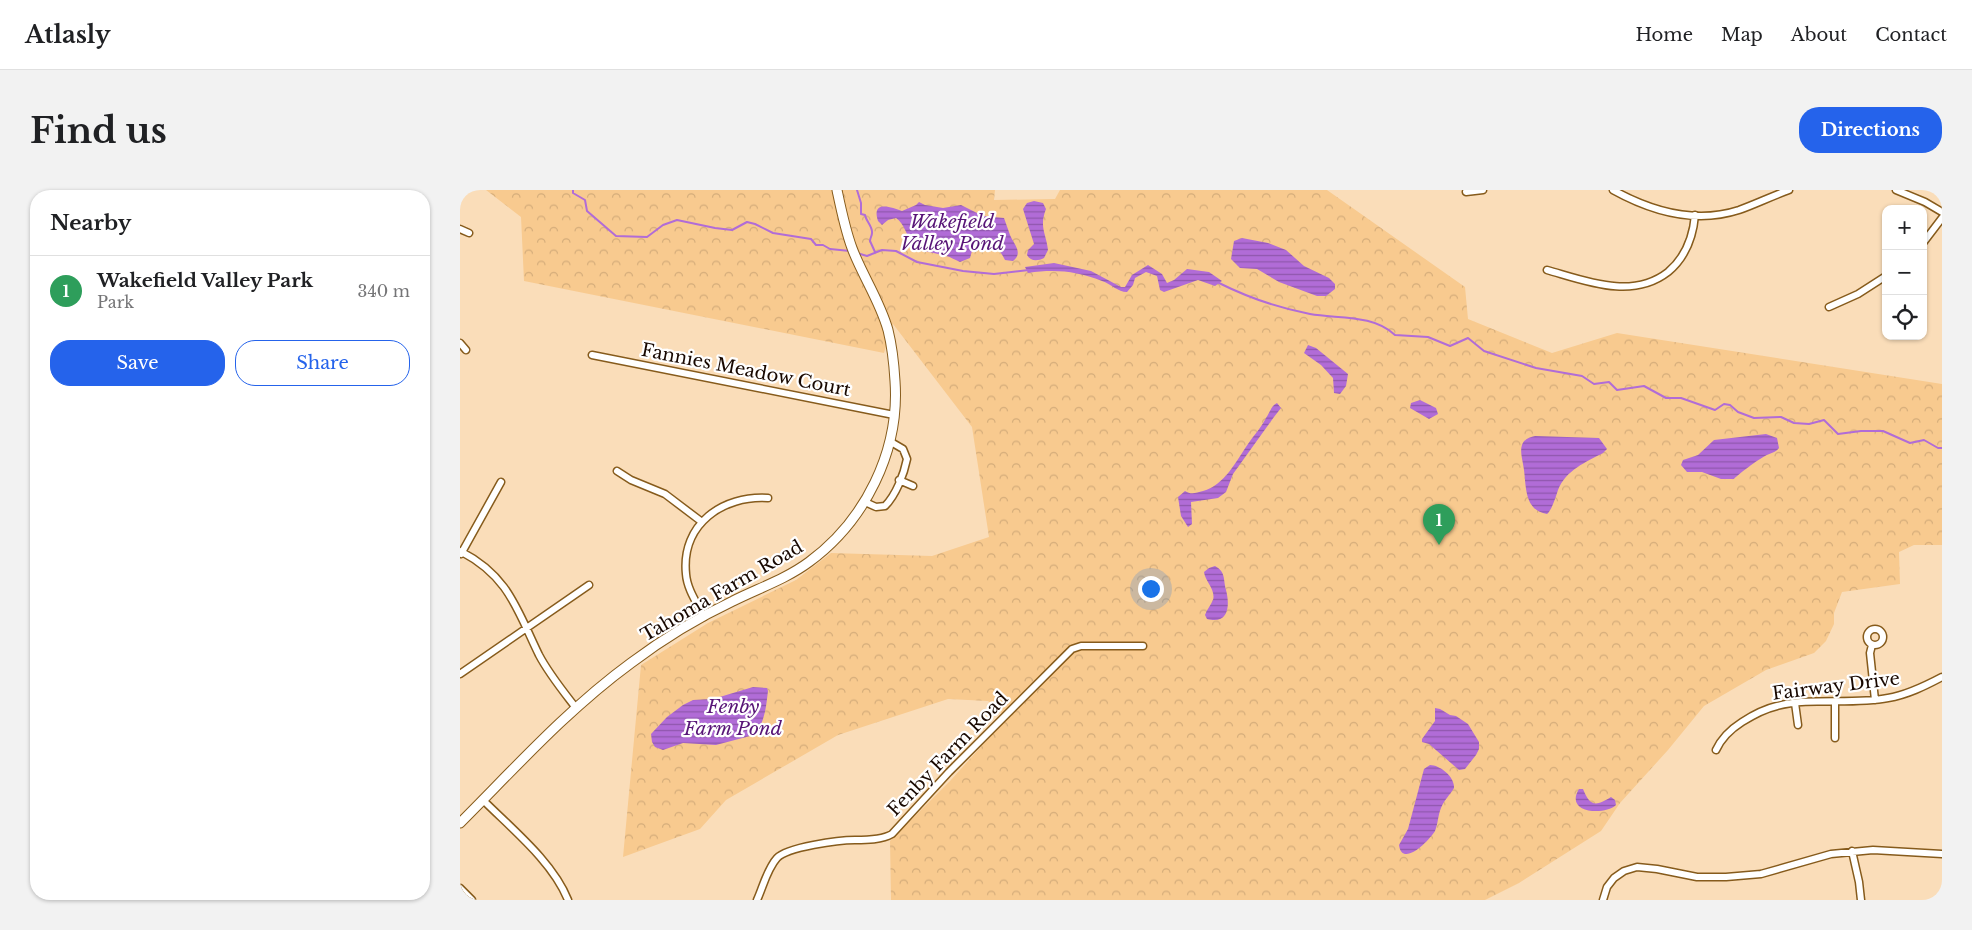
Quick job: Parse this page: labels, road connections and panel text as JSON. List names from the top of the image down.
{
  "streets": {
    "street": [
      "Fannies Meadow Court",
      "Tahoma Farm Road",
      "Fairway Drive",
      "Fenby Farm Road"
    ]
  },
  "crossings": [
    ["Fannies Meadow Court", "Tahoma Farm Road"]
  ],
  "water": ["Wakefield Valley Pond", "Fenby Farm Pond"],
  "page": {
    "header": "Atlasly",
    "nav": [
      "Home",
      "Map",
      "About",
      "Contact"
    ],
    "buttons": [
      "Directions",
      ["Save", "Share"]
    ],
    "title": "Find us",
    "heading": "Nearby",
    "map_buttons": ["+", "−"],
    "list": [
      {
        "mark": "1",
        "name": "Wakefield Valley Park",
        "note": "Park",
        "value": "340 m"
      }
    ],
    "pins": "1"
  }
}
